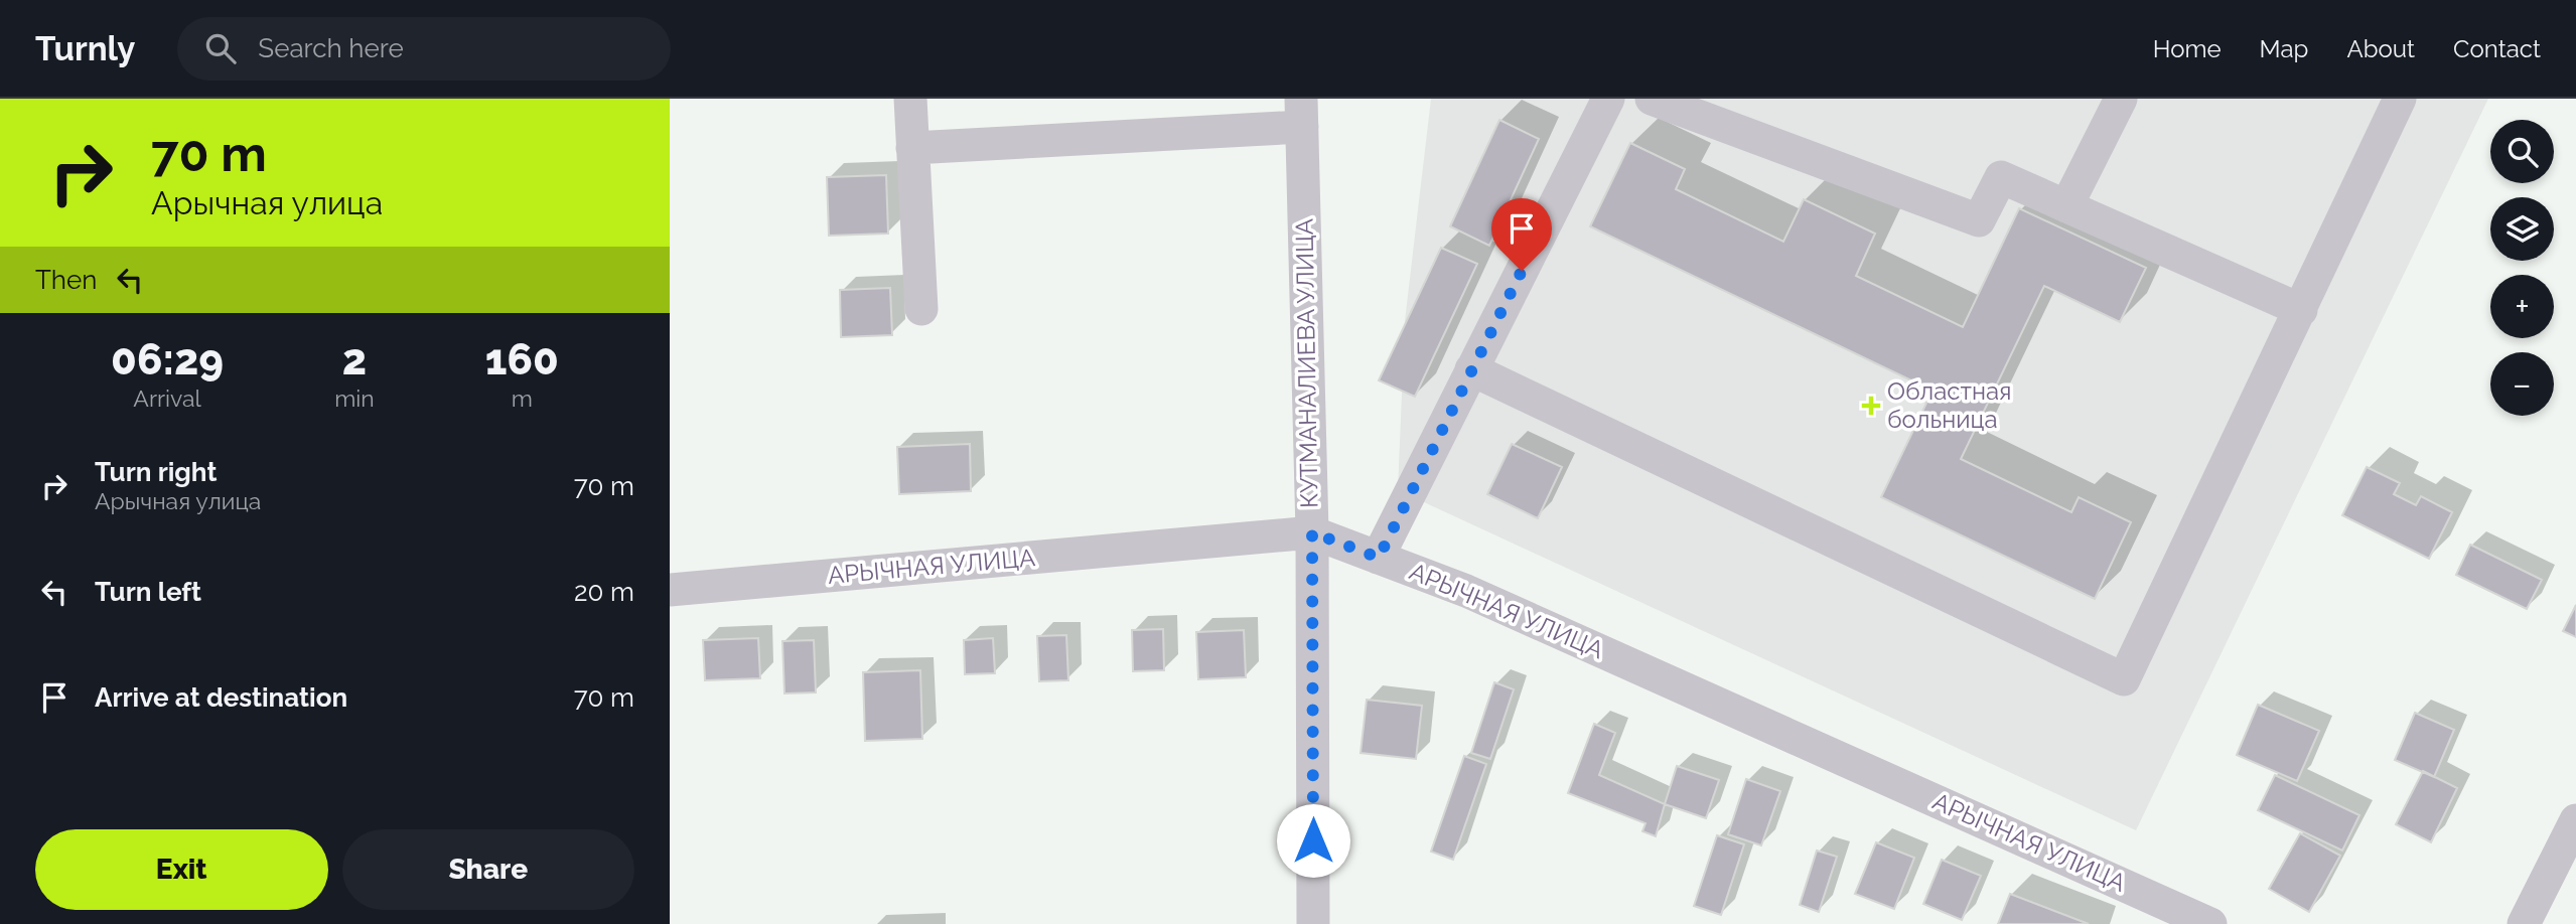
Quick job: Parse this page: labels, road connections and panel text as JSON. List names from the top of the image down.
{
  "streets": {
    "street": ["КУТМАНАЛИЕВА УЛИЦА", "АРЫЧНАЯ УЛИЦА"]
  },
  "crossings": [
    ["КУТМАНАЛИЕВА УЛИЦА", "АРЫЧНАЯ УЛИЦА"]
  ],
  "places": {
    "health": ["Областная больница"]
  },
  "page": {
    "header": "Turnly",
    "search": "Search here",
    "nav": [
      "Home",
      "Map",
      "About",
      "Contact"
    ],
    "turn": ["70 m", "Арычная улица"],
    "map_buttons": ["+", "−"],
    "then": "Then",
    "eta": [
      "06:29",
      "Arrival",
      "2",
      "min",
      "160",
      "m"
    ],
    "list": [
      {
        "name": "Turn right",
        "note": "Арычная улица",
        "value": "70 m"
      },
      {
        "name": "Turn left",
        "value": "20 m"
      },
      {
        "name": "Arrive at destination",
        "value": "70 m"
      }
    ],
    "buttons": ["Exit", "Share"]
  }
}
